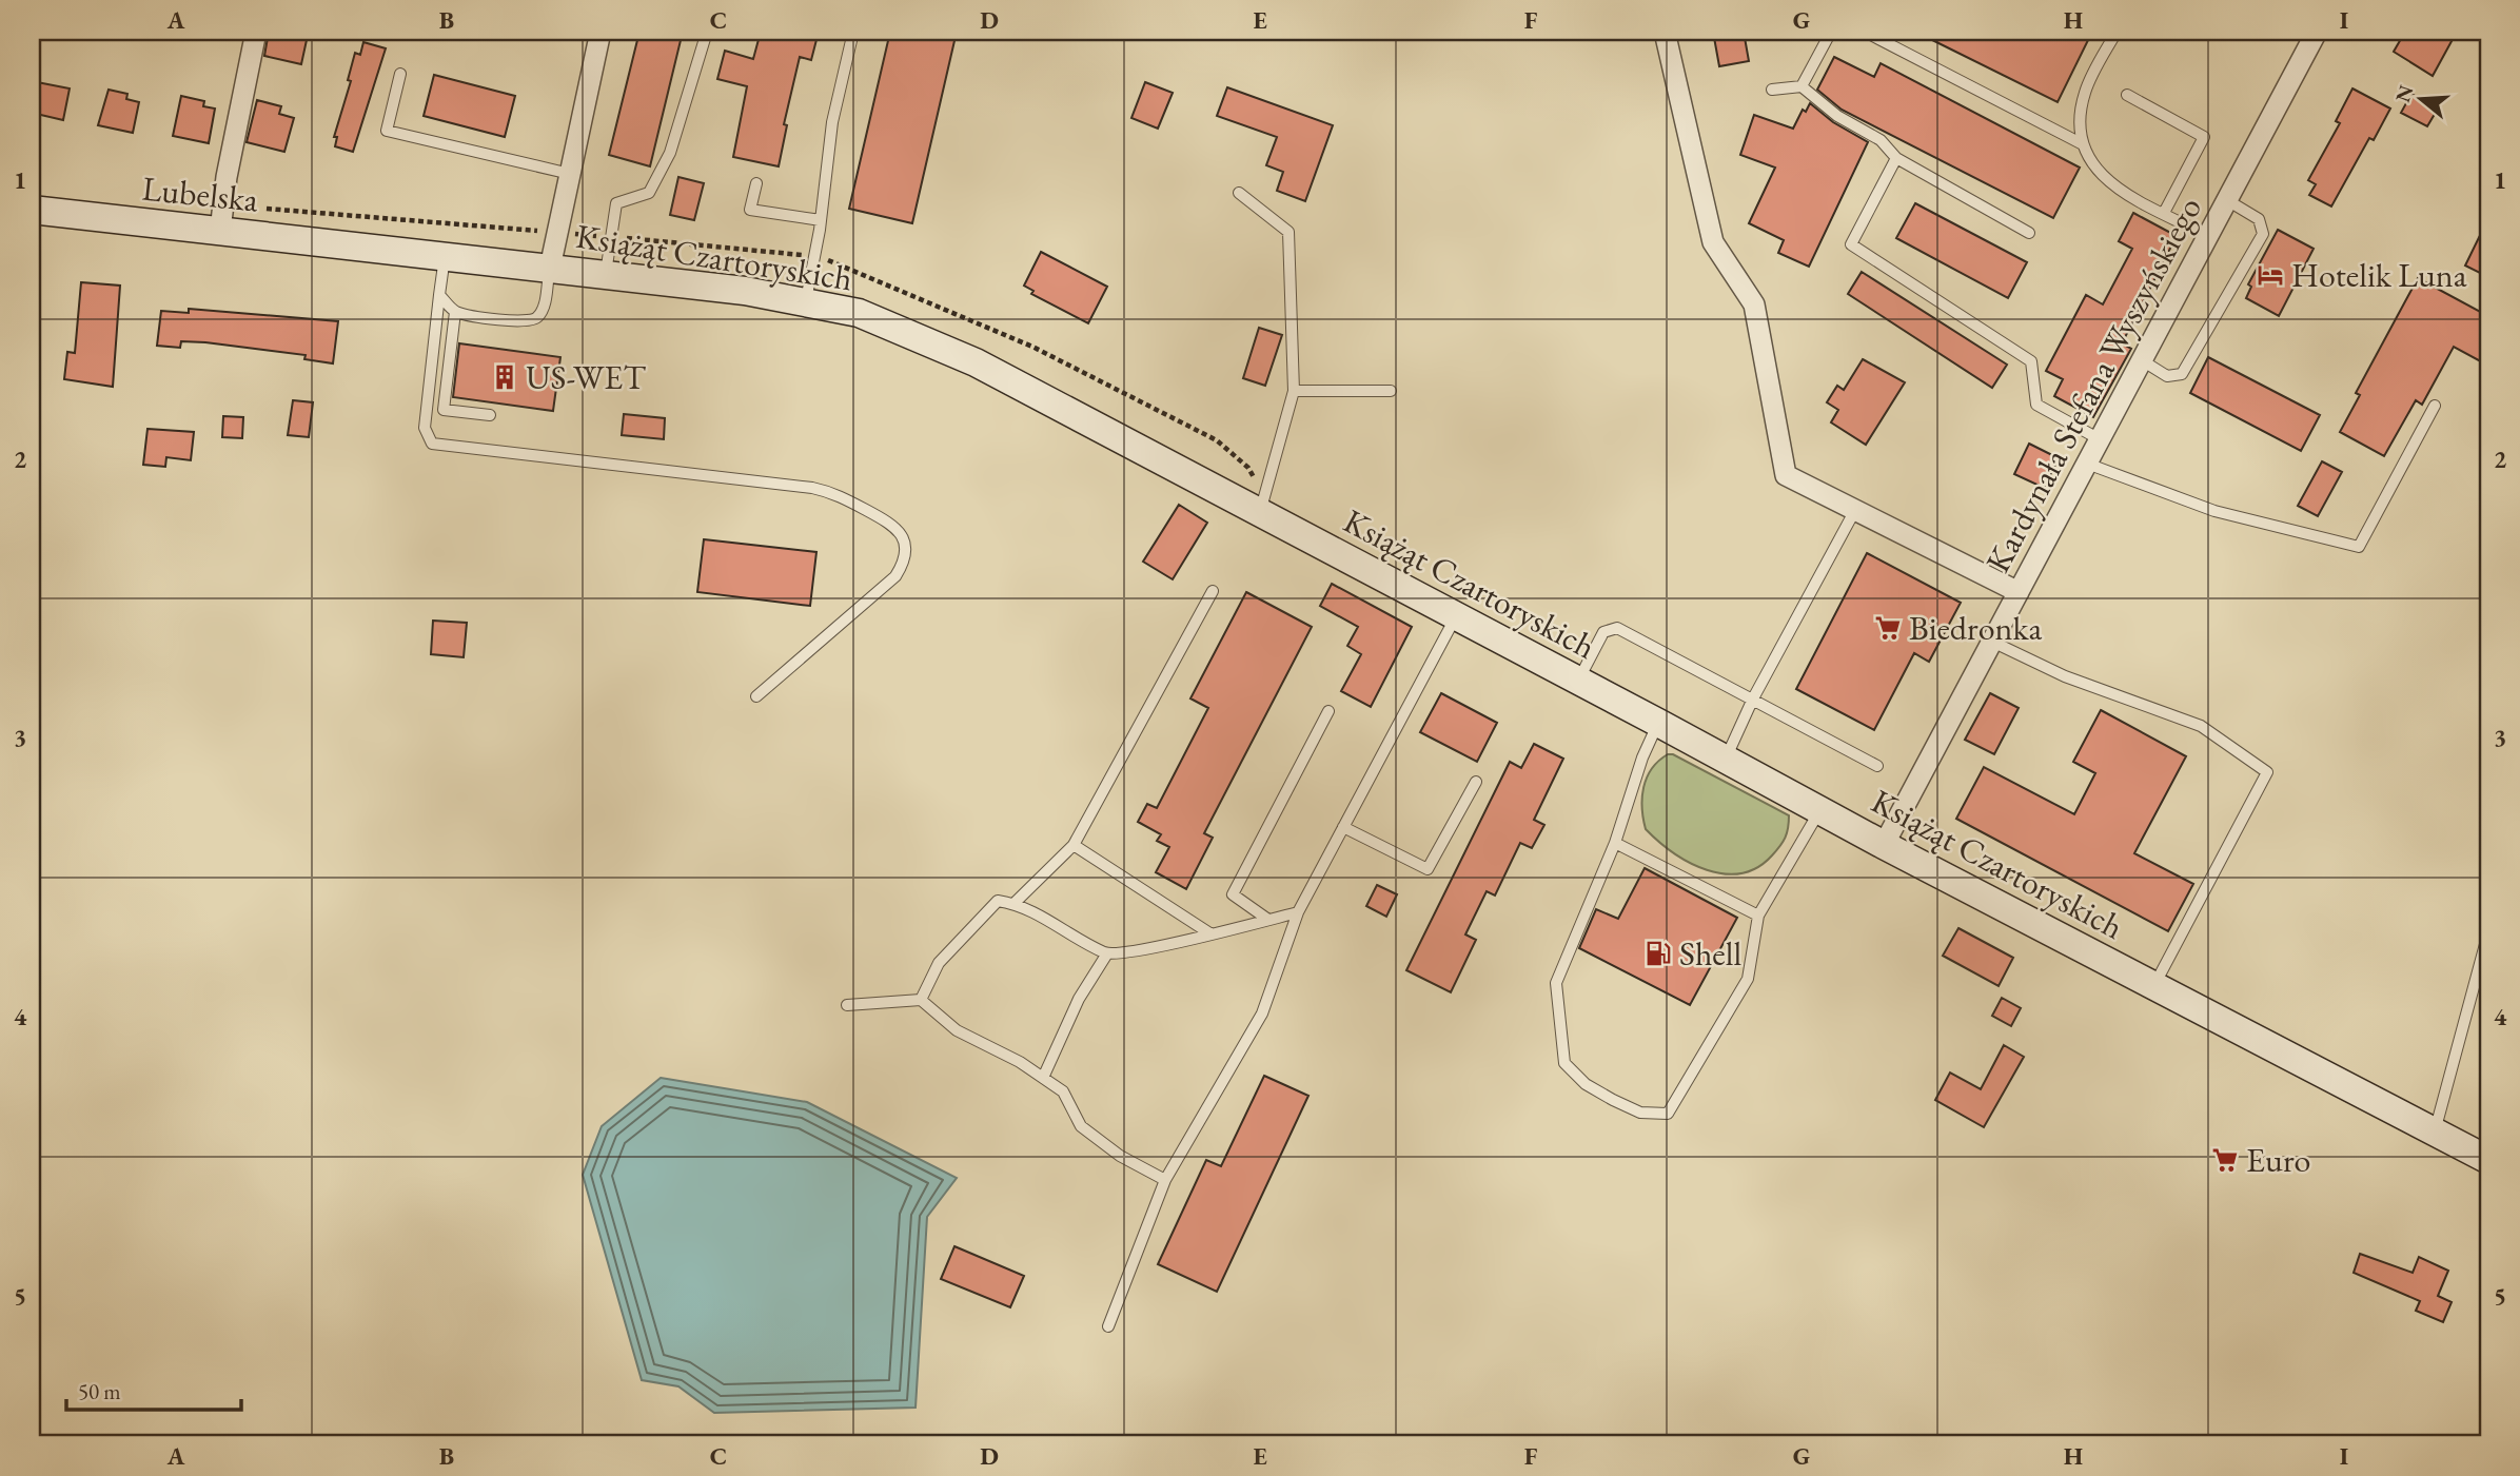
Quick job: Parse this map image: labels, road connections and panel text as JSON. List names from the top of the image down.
{
  "streets": {
    "main road": ["Lubelska", "Książąt Czartoryskich"],
    "street": ["Kardynała Stefana Wyszyńskiego"]
  },
  "crossings": [
    ["Lubelska", "Książąt Czartoryskich"],
    ["Książąt Czartoryskich", "Kardynała Stefana Wyszyńskiego"]
  ],
  "places": {
    "hotel": ["Hotelik Luna"],
    "building": ["US-WET"],
    "supermarket": ["Biedronka", "Euro"],
    "fuel station": ["Shell"]
  },
  "scale_bar": "50 m",
  "north": "left",
  "grid": {
    "columns": [
      "A",
      "B",
      "C",
      "D",
      "E",
      "F",
      "G",
      "H",
      "I"
    ],
    "rows": [
      "1",
      "2",
      "3",
      "4",
      "5"
    ]
  }
}
